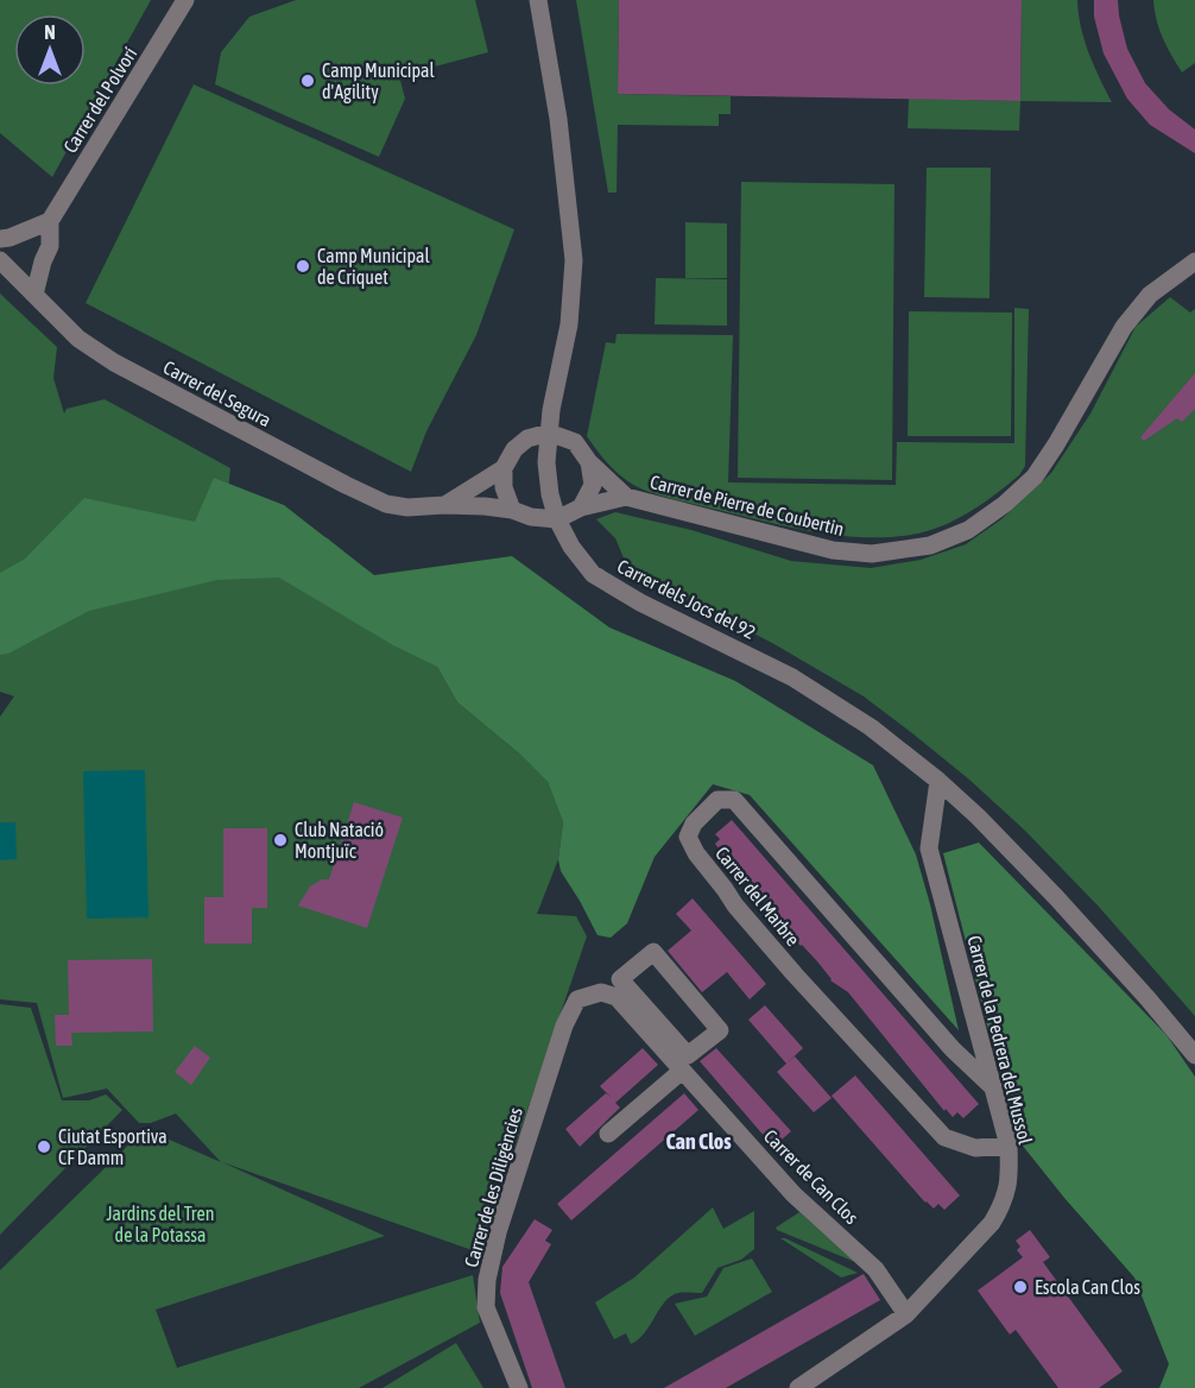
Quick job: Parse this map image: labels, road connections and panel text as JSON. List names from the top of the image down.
{
  "streets": {
    "street": [
      "Carrer del Polvorí",
      "Carrer del Segura",
      "Carrer de Pierre de Coubertin",
      "Carrer dels Jocs del 92",
      "Carrer del Marbre",
      "Carrer de la Pedrera del Mussol",
      "Carrer de Can Clos",
      "Carrer de les Diligències"
    ]
  },
  "crossings": [
    ["Carrer del Polvorí", "Carrer del Segura"],
    ["Carrer del Segura", "Carrer de Pierre de Coubertin"],
    ["Carrer del Segura", "Carrer dels Jocs del 92"],
    ["Carrer de Pierre de Coubertin", "Carrer dels Jocs del 92"],
    ["Carrer dels Jocs del 92", "Carrer de la Pedrera del Mussol"],
    ["Carrer del Marbre", "Carrer de la Pedrera del Mussol"],
    ["Carrer de la Pedrera del Mussol", "Carrer de Can Clos"],
    ["Carrer de Can Clos", "Carrer de les Diligències"]
  ],
  "districts": ["Can Clos"],
  "parks": ["Jardins del Tren de la Potassa"],
  "places": [
    "Camp Municipal d'Agility",
    "Camp Municipal de Criquet",
    "Club Natació Montjuïc",
    "Ciutat Esportiva CF Damm",
    "Escola Can Clos"
  ],
  "north": "top"
}
